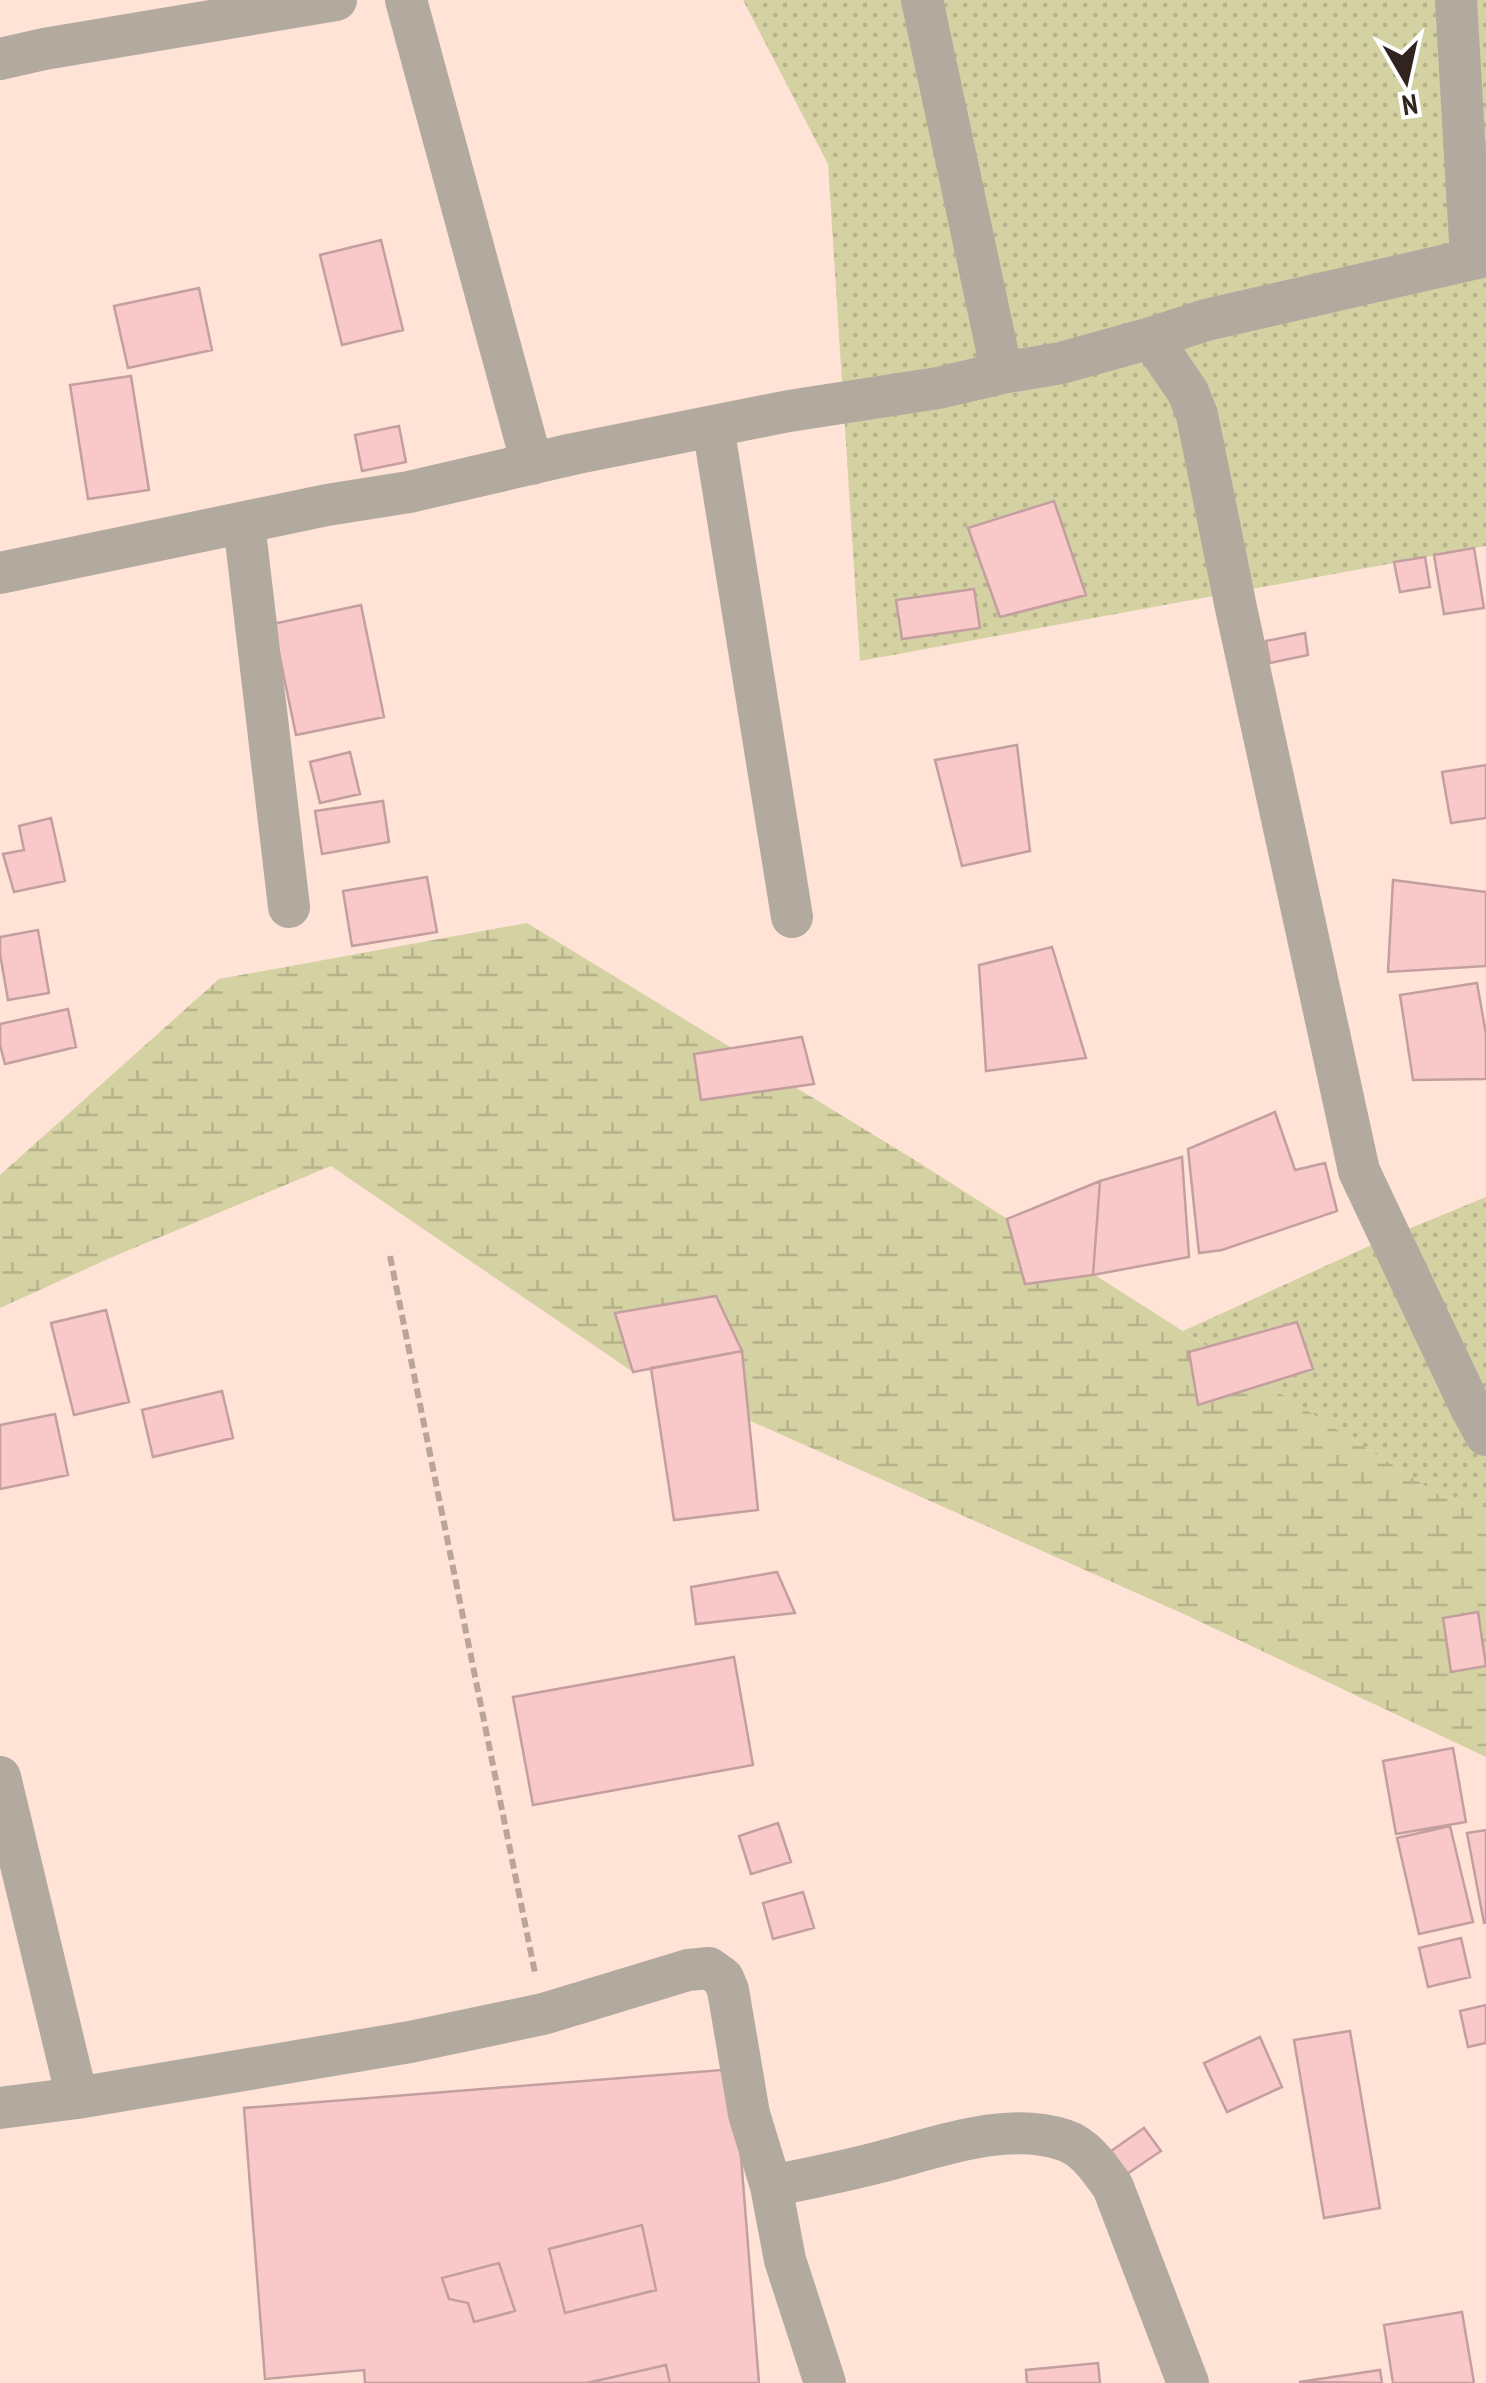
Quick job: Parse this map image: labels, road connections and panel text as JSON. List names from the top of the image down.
{
  "north": "bottom"
}
